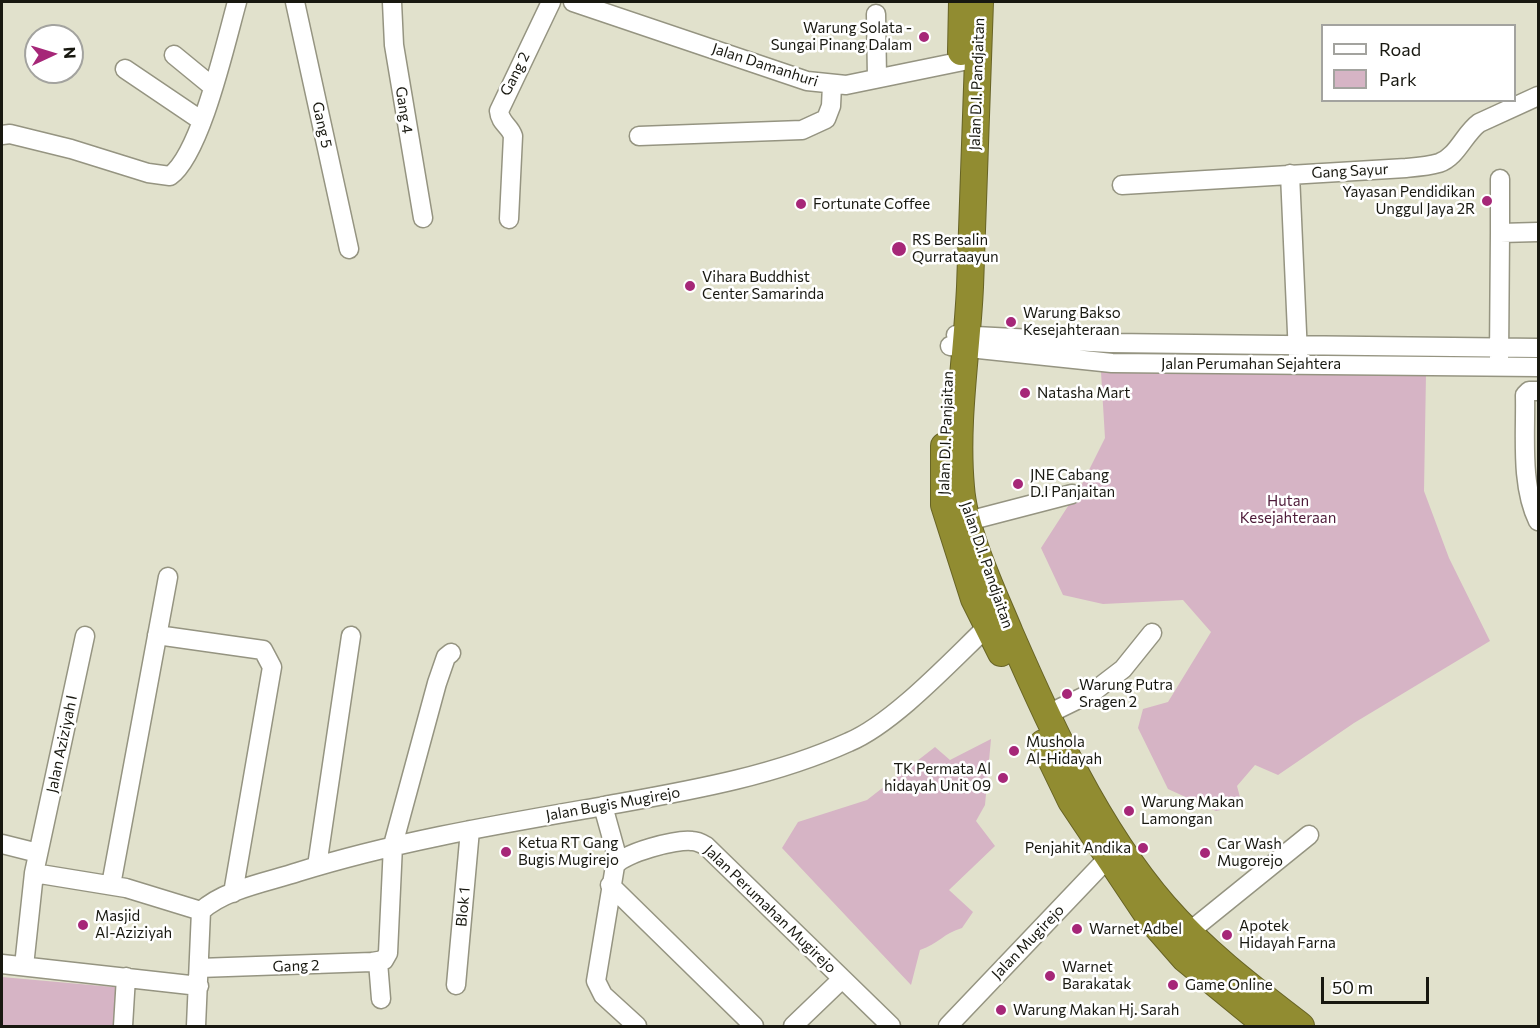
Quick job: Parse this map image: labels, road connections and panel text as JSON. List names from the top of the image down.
{
  "streets": {
    "highway": ["Jalan D.I. Pandjaitan", "Jalan D.I. Panjaitan"],
    "street": [
      "Jalan Damanhuri",
      "Gang 2",
      "Gang 4",
      "Gang 5",
      "Gang Sayur",
      "Jalan Perumahan Sejahtera",
      "Jalan Aziziyah I",
      "Jalan Bugis Mugirejo",
      "Blok 1",
      "Jalan Perumahan Mugirejo",
      "Jalan Mugirejo"
    ]
  },
  "crossings": [
    ["Jalan Damanhuri", "Jalan D.I. Pandjaitan"],
    ["Gang 2", "Jalan Aziziyah I"],
    ["Jalan D.I. Pandjaitan", "Jalan Perumahan Sejahtera"],
    ["Jalan D.I. Pandjaitan", "Jalan D.I. Panjaitan"],
    ["Jalan D.I. Pandjaitan", "Jalan Mugirejo"],
    ["Gang Sayur", "Jalan Perumahan Sejahtera"],
    ["Jalan Perumahan Sejahtera", "Jalan D.I. Panjaitan"],
    ["Jalan D.I. Panjaitan", "Jalan Bugis Mugirejo"],
    ["Jalan D.I. Panjaitan", "Jalan Mugirejo"],
    ["Jalan Bugis Mugirejo", "Blok 1"]
  ],
  "parks": ["Hutan Kesejahteraan"],
  "places": [
    "Warung Solata - Sungai Pinang Dalam",
    "Yayasan Pendidikan Unggul Jaya 2R",
    "Fortunate Coffee",
    "RS Bersalin Qurrataayun",
    "Vihara Buddhist Center Samarinda",
    "Warung Bakso Kesejahteraan",
    "Natasha Mart",
    "JNE Cabang D.I Panjaitan",
    "Warung Putra Sragen 2",
    "Mushola Al-Hidayah",
    "TK Permata Al hidayah Unit 09",
    "Warung Makan Lamongan",
    "Penjahit Andika",
    "Ketua RT Gang Bugis Mugirejo",
    "Car Wash Mugorejo",
    "Masjid Al-Aziziyah",
    "Warnet Adbel",
    "Apotek Hidayah Farna",
    "Warnet Barakatak",
    "Game Online",
    "Warung Makan Hj. Sarah"
  ],
  "legend": ["Road", "Park"],
  "scale_bar": "50 m",
  "north": "right"
}
